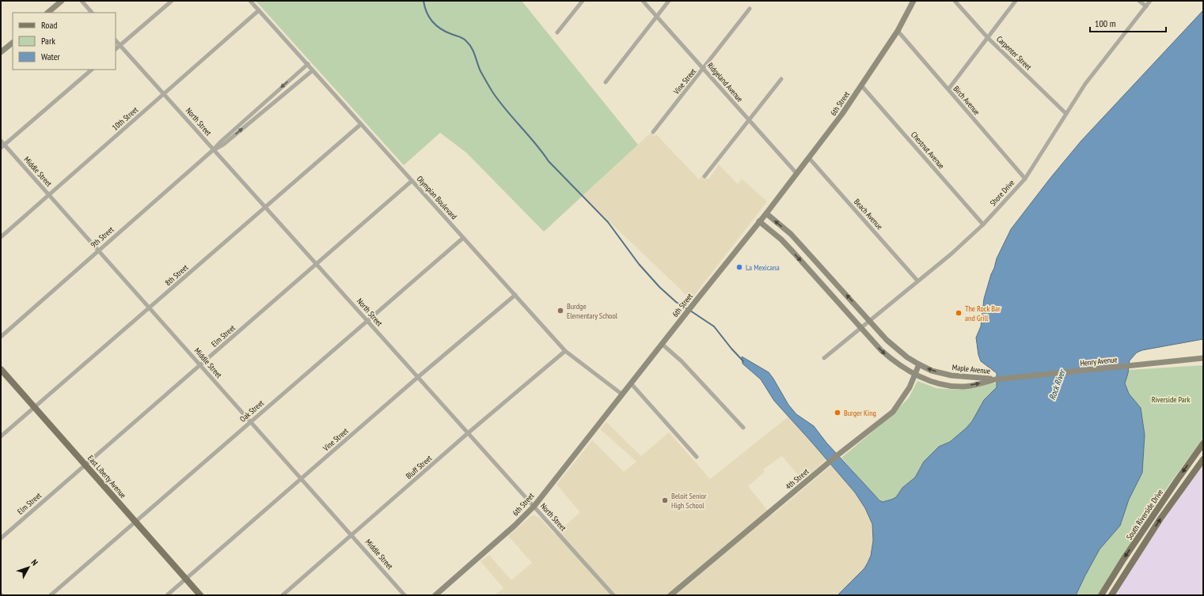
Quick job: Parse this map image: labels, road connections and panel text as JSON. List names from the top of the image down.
{
  "streets": {
    "main road": ["East Liberty Avenue", "South Riverside Drive"],
    "street": [
      "Carpenter Street",
      "Vine Street",
      "Ridgeland Avenue",
      "Birch Avenue",
      "6th Street",
      "10th Street",
      "North Street",
      "Chestnut Avenue",
      "Middle Street",
      "Shore Drive",
      "Olympian Boulevard",
      "Beach Avenue",
      "9th Street",
      "8th Street",
      "Elm Street",
      "Henry Avenue",
      "Maple Avenue",
      "Oak Street",
      "Bluff Street",
      "4th Street"
    ]
  },
  "crossings": [
    ["Carpenter Street", "Shore Drive"],
    ["Vine Street", "Ridgeland Avenue"],
    ["Vine Street", "North Street"],
    ["Vine Street", "Middle Street"],
    ["Vine Street", "Olympian Boulevard"],
    ["Vine Street", "East Liberty Avenue"],
    ["Ridgeland Avenue", "6th Street"],
    ["Birch Avenue", "6th Street"],
    ["Birch Avenue", "Shore Drive"],
    ["6th Street", "North Street"],
    ["6th Street", "Chestnut Avenue"],
    ["6th Street", "Olympian Boulevard"],
    ["6th Street", "Beach Avenue"],
    ["6th Street", "Maple Avenue"],
    ["10th Street", "North Street"],
    ["10th Street", "Middle Street"],
    ["10th Street", "Olympian Boulevard"],
    ["North Street", "9th Street"],
    ["North Street", "8th Street"],
    ["North Street", "Elm Street"],
    ["North Street", "Oak Street"],
    ["North Street", "Bluff Street"],
    ["Chestnut Avenue", "Shore Drive"],
    ["Middle Street", "9th Street"],
    ["Middle Street", "8th Street"],
    ["Middle Street", "Elm Street"],
    ["Middle Street", "Oak Street"],
    ["Middle Street", "Bluff Street"],
    ["Shore Drive", "Beach Avenue"],
    ["Shore Drive", "Maple Avenue"],
    ["Olympian Boulevard", "9th Street"],
    ["Olympian Boulevard", "8th Street"],
    ["Olympian Boulevard", "Elm Street"],
    ["Olympian Boulevard", "Oak Street"],
    ["Olympian Boulevard", "Bluff Street"],
    ["8th Street", "East Liberty Avenue"],
    ["Elm Street", "East Liberty Avenue"],
    ["Henry Avenue", "Maple Avenue"],
    ["Maple Avenue", "4th Street"],
    ["Oak Street", "East Liberty Avenue"]
  ],
  "water": ["Rock River"],
  "parks": ["Riverside Park"],
  "places": [
    "La Mexicana",
    "Burdge Elementary School",
    "The Rock Bar and Grill",
    "Burger King",
    "Beloit Senior High School"
  ],
  "legend": ["Road", "Park", "Water"],
  "scale_bar": "100 m",
  "north": "top right"
}
